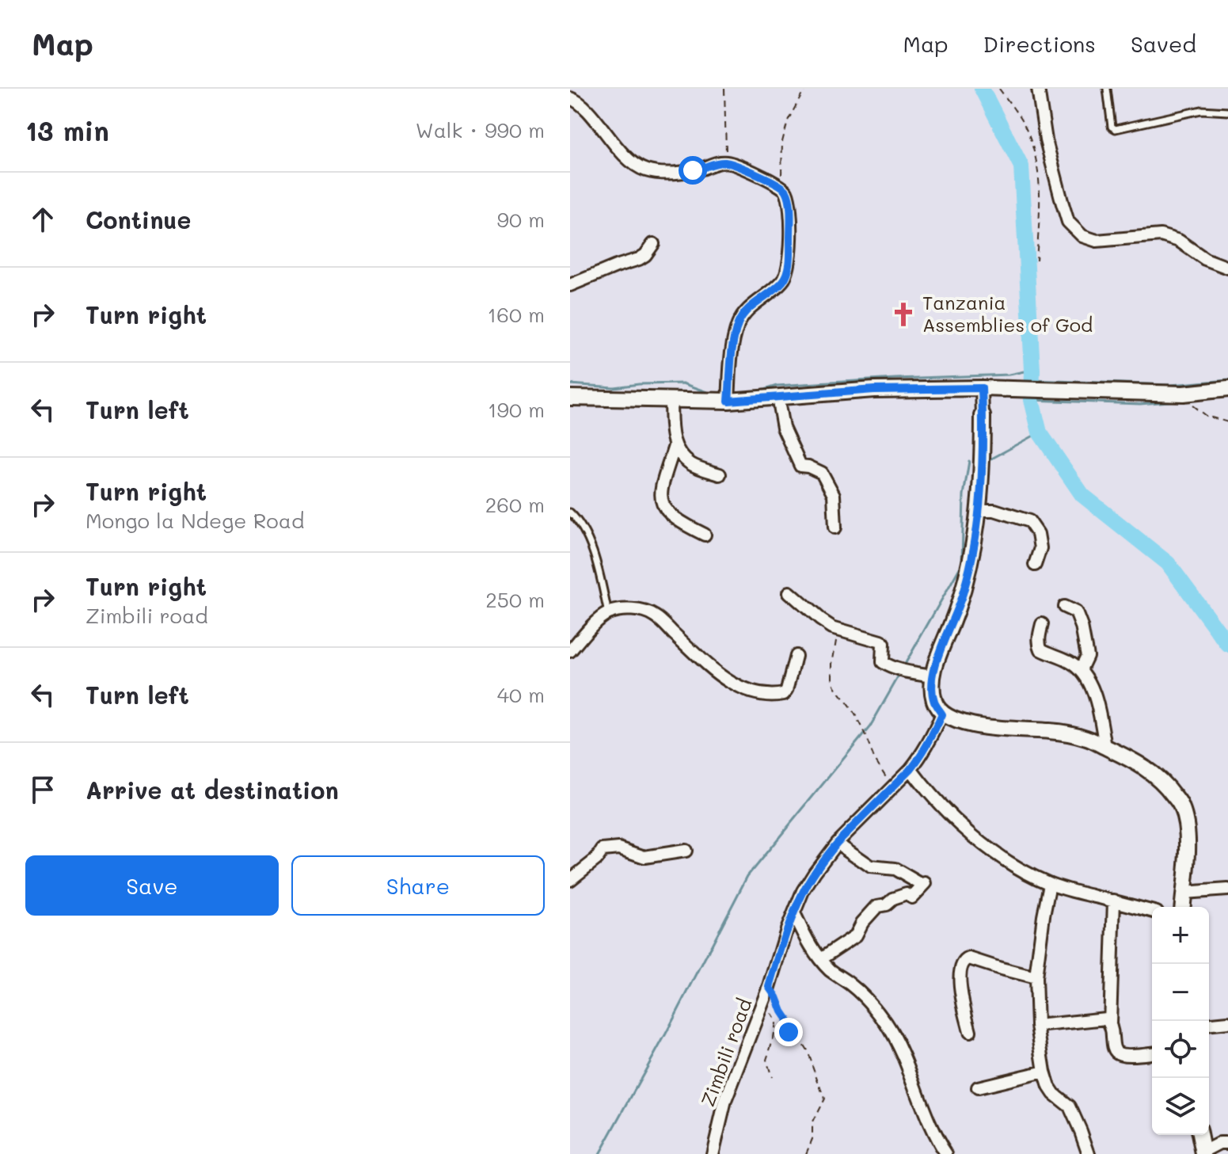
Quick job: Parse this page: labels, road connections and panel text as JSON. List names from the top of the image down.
{
  "streets": {
    "street": ["Zimbili road"]
  },
  "places": {
    "church": ["Tanzania Assemblies of God"]
  },
  "page": {
    "header": "Map",
    "nav": ["Map", "Directions", "Saved"],
    "heading": ["13 min", "Walk · 990 m"],
    "list": [
      ["Continue", "90 m"],
      ["Turn right", "160 m"],
      ["Turn left", "190 m"],
      ["Turn right", "Mongo la Ndege Road", "260 m"],
      ["Turn right", "Zimbili road", "250 m"],
      ["Turn left", "40 m"],
      "Arrive at destination"
    ],
    "buttons": ["Save", "Share"],
    "map_buttons": ["+", "−"]
  }
}
